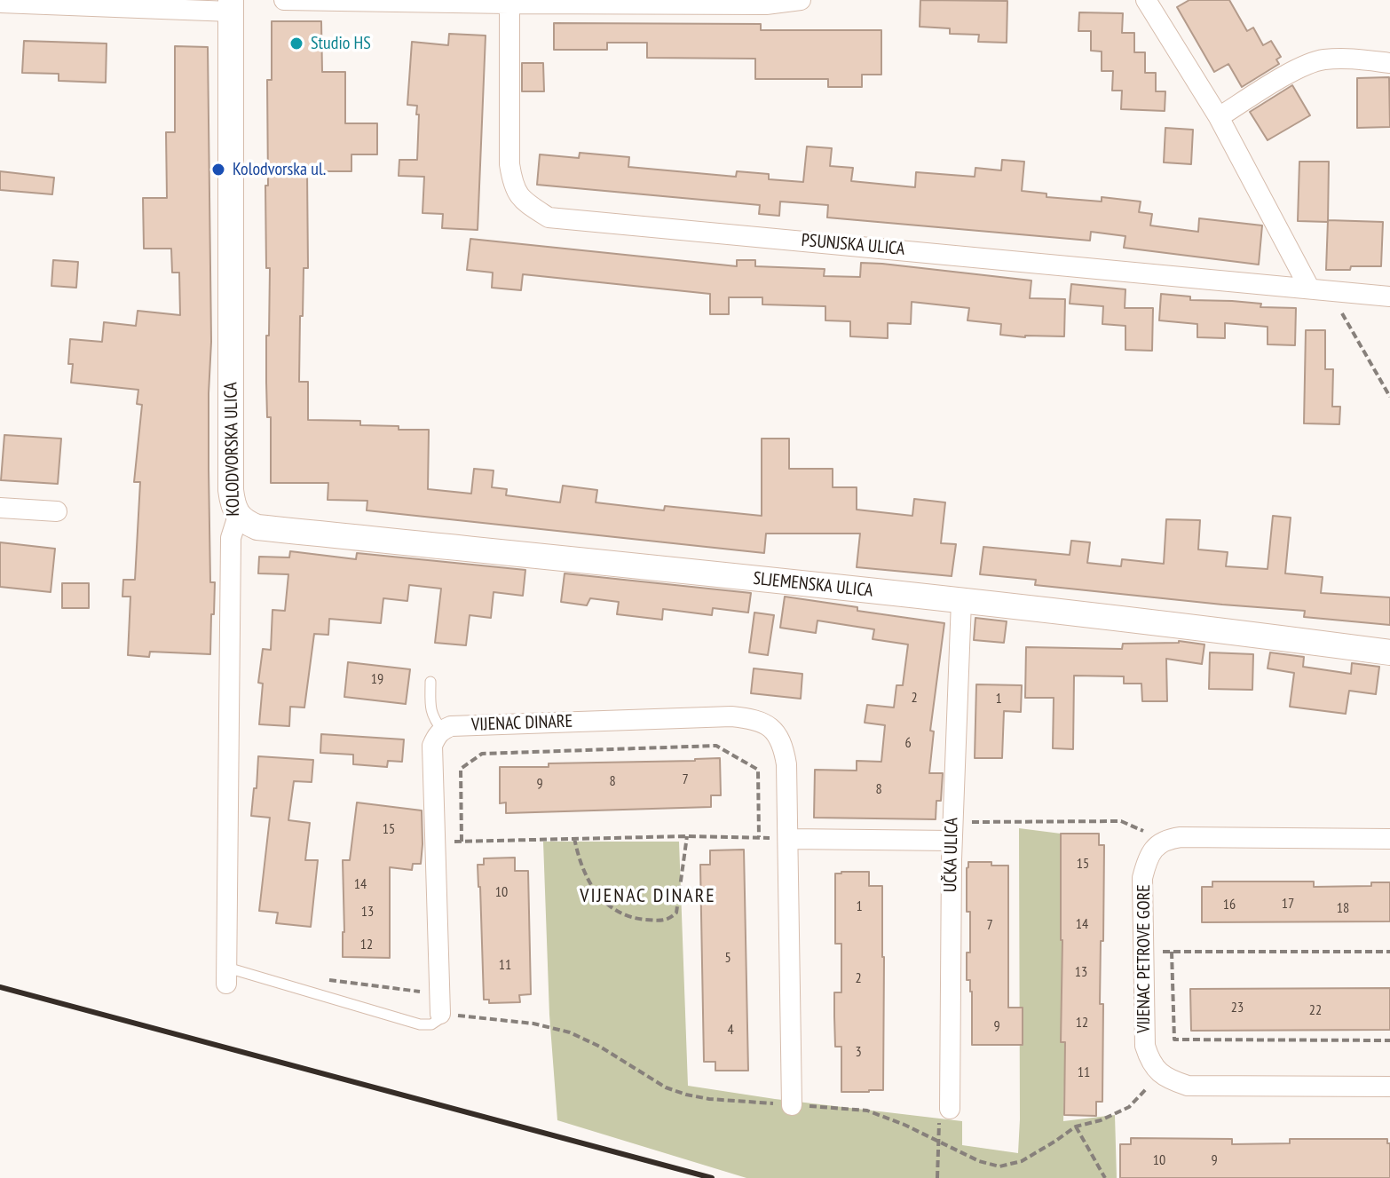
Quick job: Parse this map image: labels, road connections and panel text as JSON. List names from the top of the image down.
{
  "streets": {
    "street": [
      "PSUNJSKA ULICA",
      "KOLODVORSKA ULICA",
      "SLJEMENSKA ULICA",
      "VIJENAC DINARE",
      "UČKA ULICA",
      "VIJENAC PETROVE GORE"
    ]
  },
  "crossings": [
    ["KOLODVORSKA ULICA", "SLJEMENSKA ULICA"],
    ["SLJEMENSKA ULICA", "UČKA ULICA"]
  ],
  "districts": ["VIJENAC DINARE"],
  "places": ["Studio HS", "Kolodvorska ul."],
  "house_numbers": [
    "19",
    "2",
    "1",
    "6",
    "7",
    "8",
    "9",
    "8",
    "15",
    "15",
    "14",
    "10",
    "17",
    "16",
    "1",
    "18",
    "13",
    "14",
    "7",
    "12",
    "5",
    "11",
    "13",
    "2",
    "23",
    "22",
    "12",
    "9",
    "4",
    "3",
    "11",
    "10",
    "9"
  ]
}
